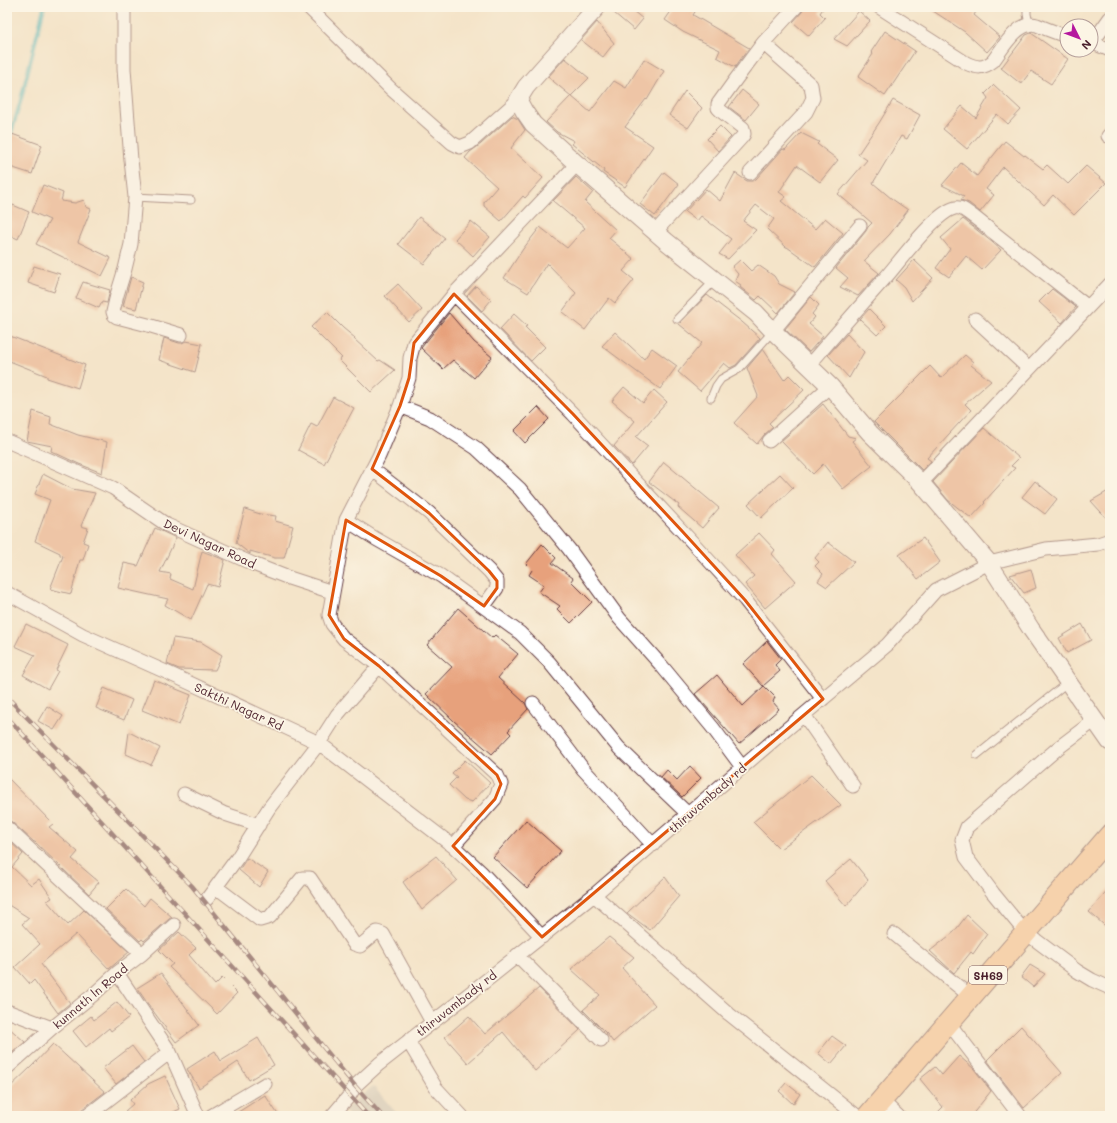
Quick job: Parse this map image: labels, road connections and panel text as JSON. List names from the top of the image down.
{
  "streets": {
    "main road": ["SH69"],
    "street": [
      "Devi Nagar Road",
      "Sakthi Nagar Rd",
      "thiruvambady rd",
      "kunnath ln Road"
    ]
  },
  "crossings": [
    ["Sakthi Nagar Rd", "thiruvambady rd"]
  ],
  "north": "bottom right"
}
